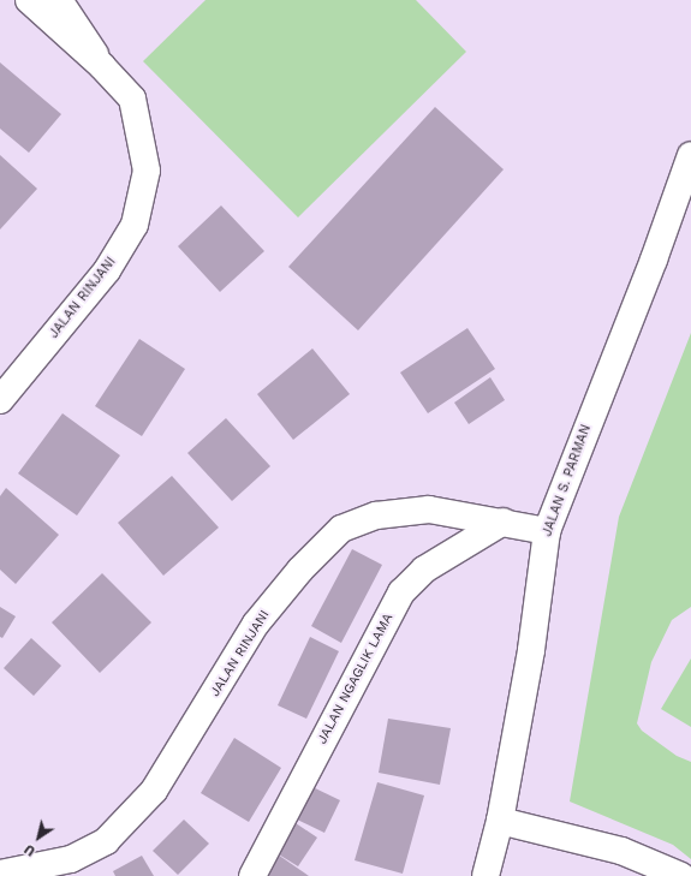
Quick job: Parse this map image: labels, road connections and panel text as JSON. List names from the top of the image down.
{
  "streets": {
    "main road": ["JALAN RINJANI", "JALAN S. PARMAN", "JALAN NGAGLIK LAMA"]
  },
  "crossings": [
    ["JALAN RINJANI", "JALAN S. PARMAN"],
    ["JALAN RINJANI", "JALAN NGAGLIK LAMA"]
  ],
  "north": "bottom left"
}
